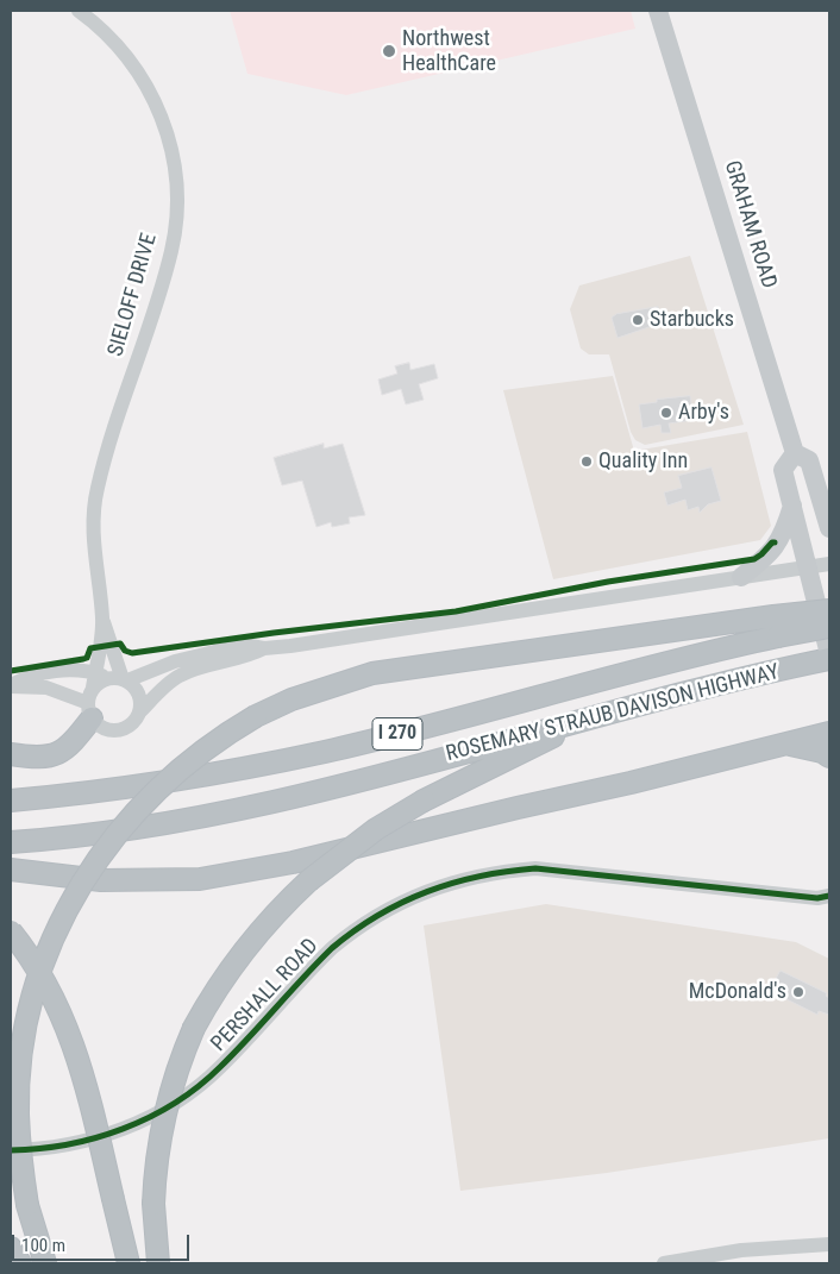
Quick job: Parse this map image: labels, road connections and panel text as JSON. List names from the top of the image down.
{
  "streets": {
    "highway": ["ROSEMARY STRAUB DAVISON HIGHWAY", "I 270"],
    "main road": ["GRAHAM ROAD"],
    "street": ["SIELOFF DRIVE", "PERSHALL ROAD"]
  },
  "places": [
    "Northwest HealthCare",
    "Starbucks",
    "Arby's",
    "Quality Inn",
    "McDonald's"
  ],
  "scale_bar": "100 m"
}
